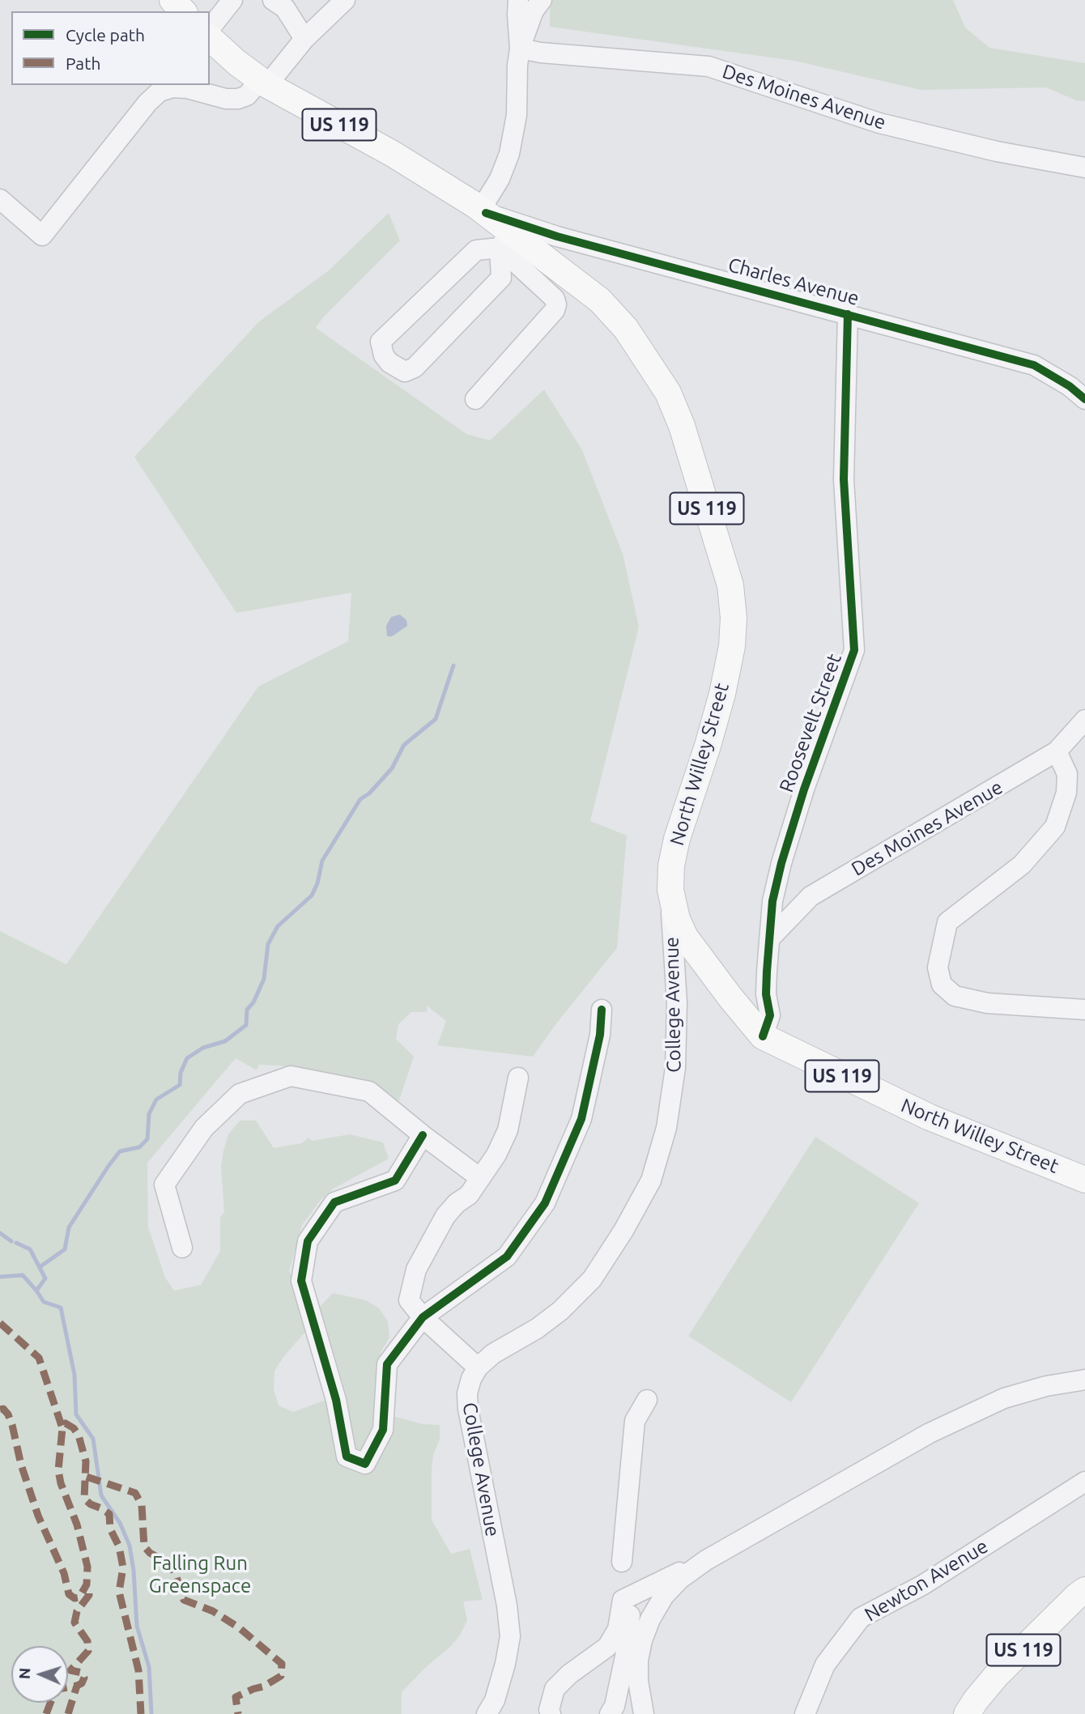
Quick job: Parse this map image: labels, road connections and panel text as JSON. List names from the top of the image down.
{
  "streets": {
    "main road": ["US 119", "North Willey Street"],
    "street": [
      "Des Moines Avenue",
      "Charles Avenue",
      "Roosevelt Street",
      "College Avenue",
      "Newton Avenue"
    ]
  },
  "crossings": [
    ["Des Moines Avenue", "Roosevelt Street"],
    ["US 119", "Charles Avenue"],
    ["US 119", "North Willey Street"],
    ["Charles Avenue", "Roosevelt Street"],
    ["Charles Avenue", "North Willey Street"],
    ["Roosevelt Street", "North Willey Street"],
    ["North Willey Street", "College Avenue"]
  ],
  "parks": ["Falling Run Greenspace"],
  "legend": ["Cycle path", "Path"],
  "north": "left"
}
